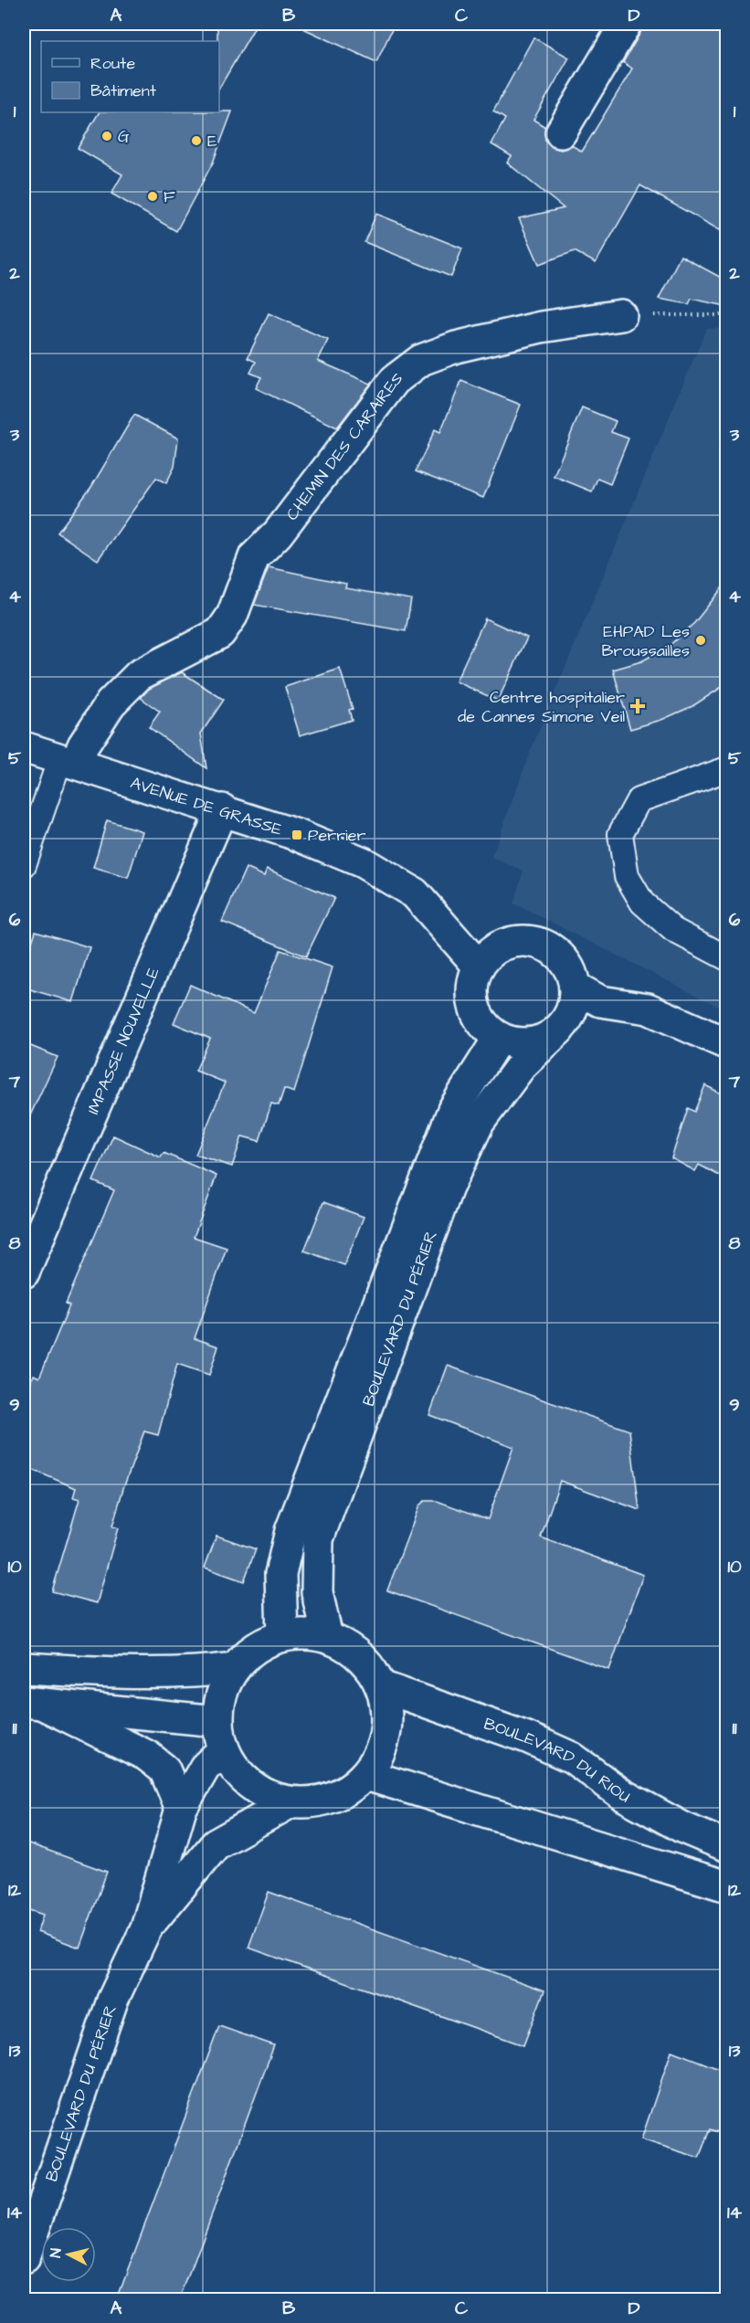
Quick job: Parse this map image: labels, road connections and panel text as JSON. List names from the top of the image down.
{
  "streets": {
    "street": [
      "CHEMIN DES CARAIRES",
      "AVENUE DE GRASSE",
      "IMPASSE NOUVELLE",
      "BOULEVARD DU PÉRIER",
      "BOULEVARD DU RIOU"
    ]
  },
  "crossings": [
    ["CHEMIN DES CARAIRES", "AVENUE DE GRASSE"],
    ["AVENUE DE GRASSE", "IMPASSE NOUVELLE"],
    ["AVENUE DE GRASSE", "BOULEVARD DU PÉRIER"],
    ["BOULEVARD DU PÉRIER", "BOULEVARD DU RIOU"]
  ],
  "places": {
    "other": [
      "G",
      "E",
      "F",
      "EHPAD Les Broussailles"
    ],
    "health": ["Centre hospitalier de Cannes Simone Veil"],
    "transit": ["Perrier"]
  },
  "legend": ["Route", "Bâtiment"],
  "north": "left",
  "grid": {
    "columns": [
      "A",
      "B",
      "C",
      "D"
    ],
    "rows": [
      "1",
      "2",
      "3",
      "4",
      "5",
      "6",
      "7",
      "8",
      "9",
      "10",
      "11",
      "12",
      "13",
      "14"
    ]
  }
}
